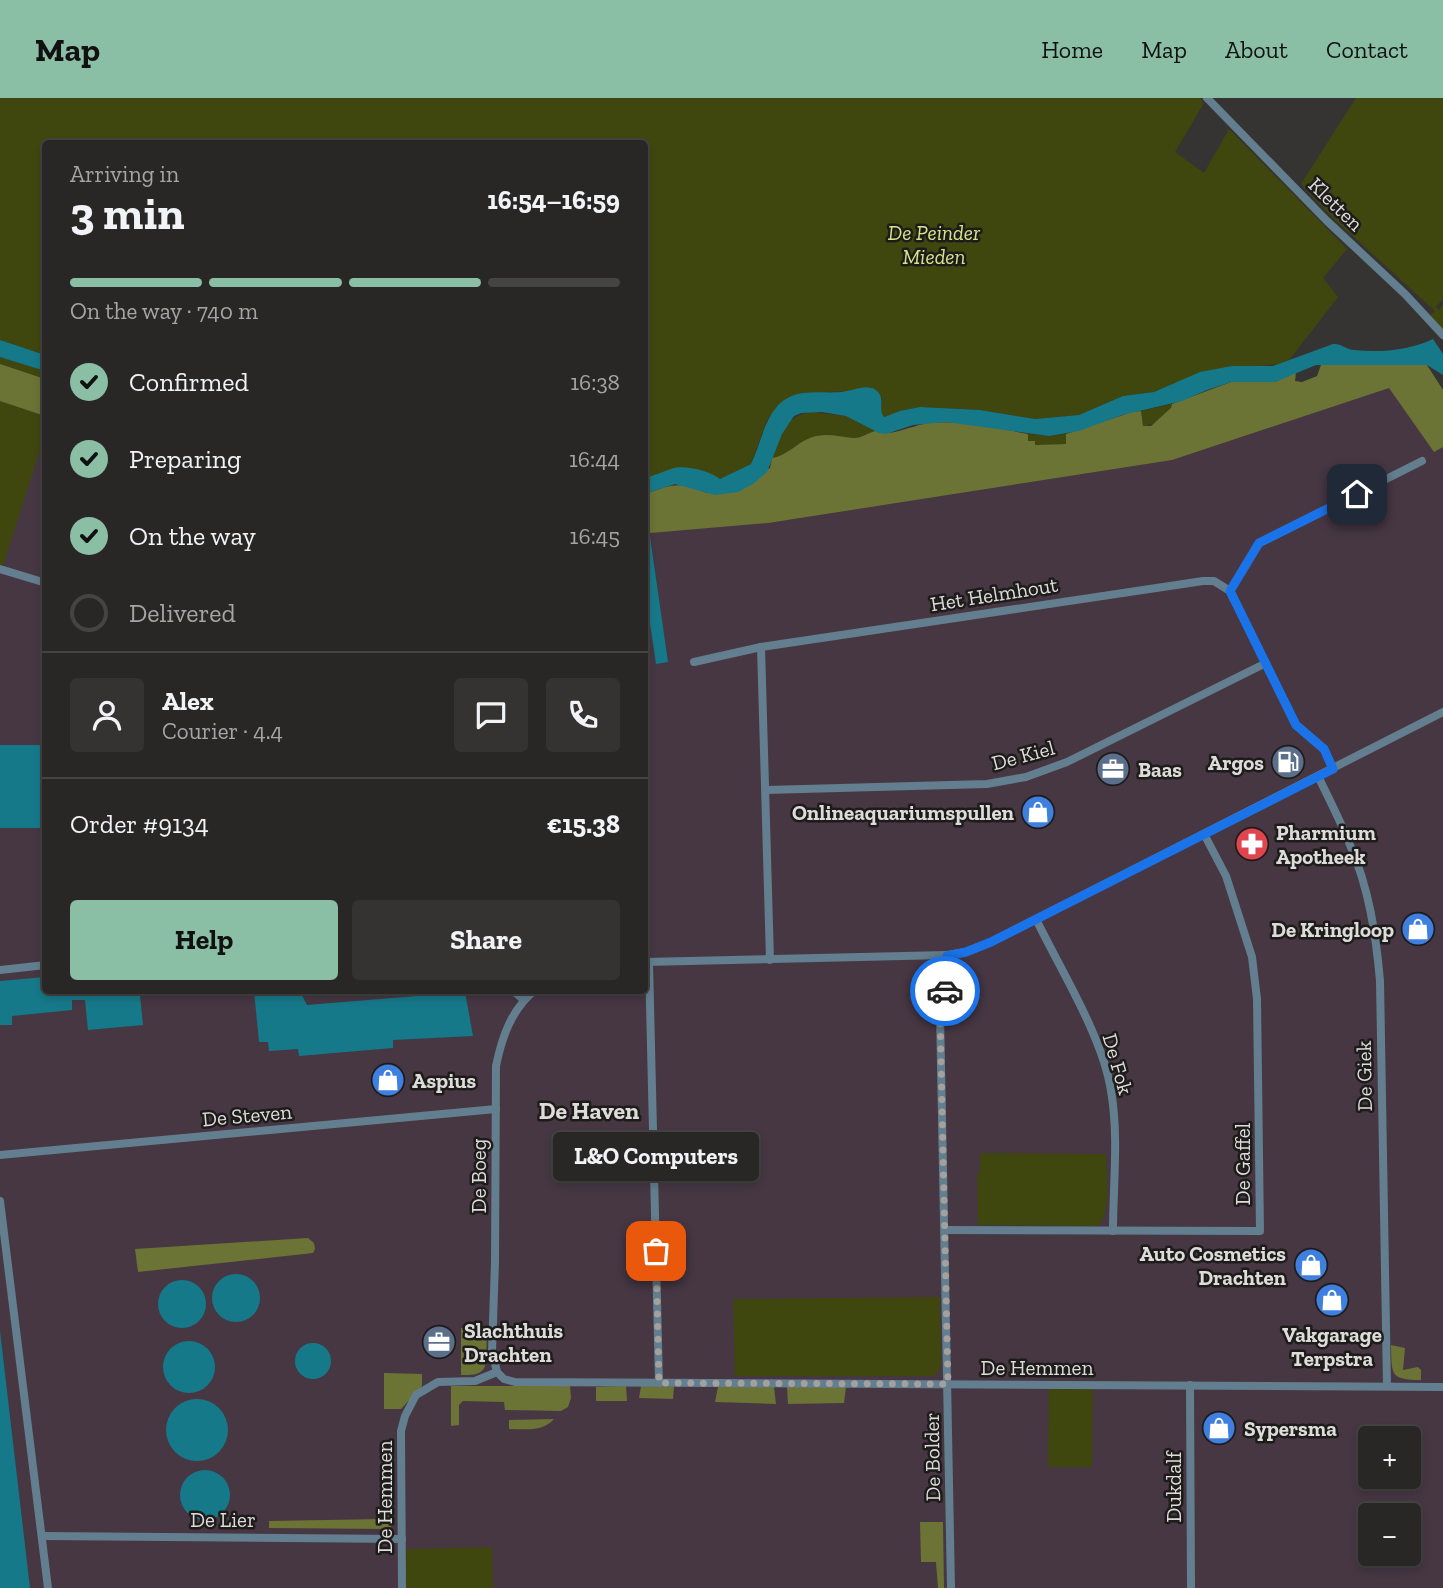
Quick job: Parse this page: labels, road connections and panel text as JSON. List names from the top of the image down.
{
  "streets": {
    "street": [
      "Kletten",
      "Het Helmhout",
      "De Kiel",
      "De Fok",
      "De Giek",
      "De Steven",
      "De Gaffel",
      "De Boeg",
      "De Hemmen",
      "De Bolder",
      "Dukdalf",
      "De Lier"
    ]
  },
  "crossings": [
    ["De Fok", "De Gaffel"],
    ["De Giek", "De Hemmen"],
    ["De Steven", "De Boeg"],
    ["De Gaffel", "De Bolder"],
    ["De Boeg", "De Hemmen"],
    ["De Hemmen", "De Bolder"],
    ["De Hemmen", "Dukdalf"],
    ["De Hemmen", "De Lier"]
  ],
  "districts": ["De Haven"],
  "parks": ["De Peinder Mieden"],
  "places": {
    "fuel station": ["Argos"],
    "office": ["Baas", "Slachthuis Drachten"],
    "shop": [
      "Onlineaquariumspullen",
      "De Kringloop",
      "Aspius",
      "Auto Cosmetics Drachten",
      "Vakgarage Terpstra",
      "Sypersma"
    ],
    "pharmacy": ["Pharmium Apotheek"],
    "other": ["L&O Computers"]
  },
  "page": {
    "header": "Map",
    "nav": [
      "Home",
      "Map",
      "About",
      "Contact"
    ],
    "heading": ["3 min", "Arriving in", "16:54–16:59"],
    "panel": [
      "Alex",
      "Courier · 4.4",
      "Order #9134",
      "€15.38"
    ],
    "bar": "On the way · 740 m",
    "list": [
      ["Confirmed", "16:38"],
      ["Preparing", "16:44"],
      ["On the way", "16:45"],
      "Delivered"
    ],
    "buttons": ["Help", "Share"],
    "bubble": "L&O Computers",
    "map_buttons": ["+", "−"]
  }
}
